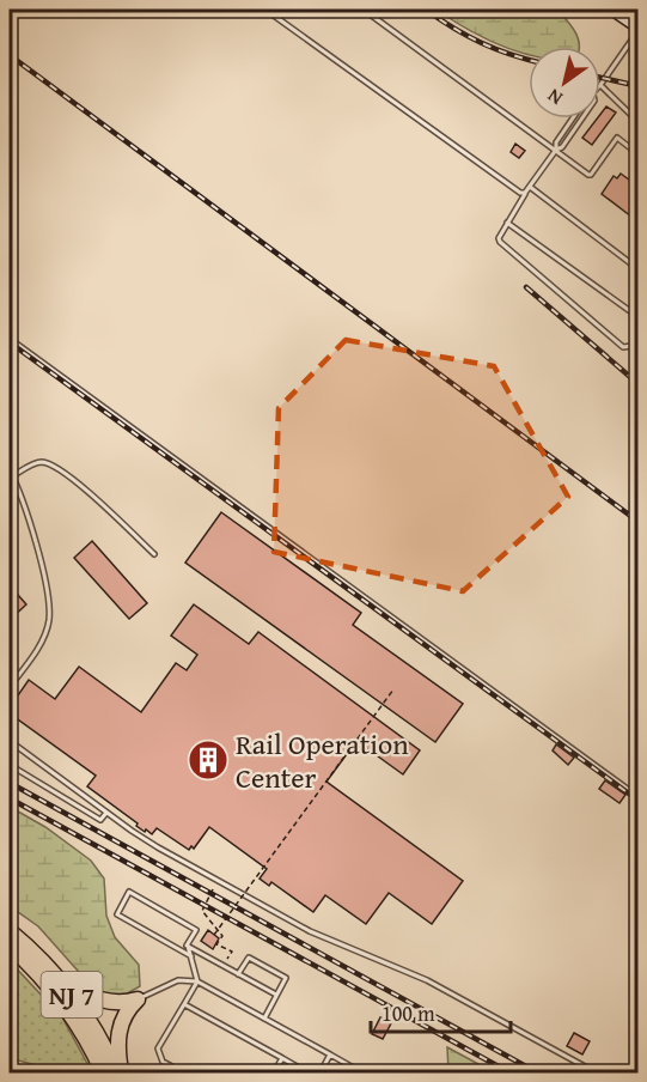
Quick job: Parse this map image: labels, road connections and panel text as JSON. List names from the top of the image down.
{
  "streets": {
    "highway": ["NJ 7"]
  },
  "places": {
    "building": ["Rail Operation Center"]
  },
  "scale_bar": "100 m",
  "north": "bottom left"
}
